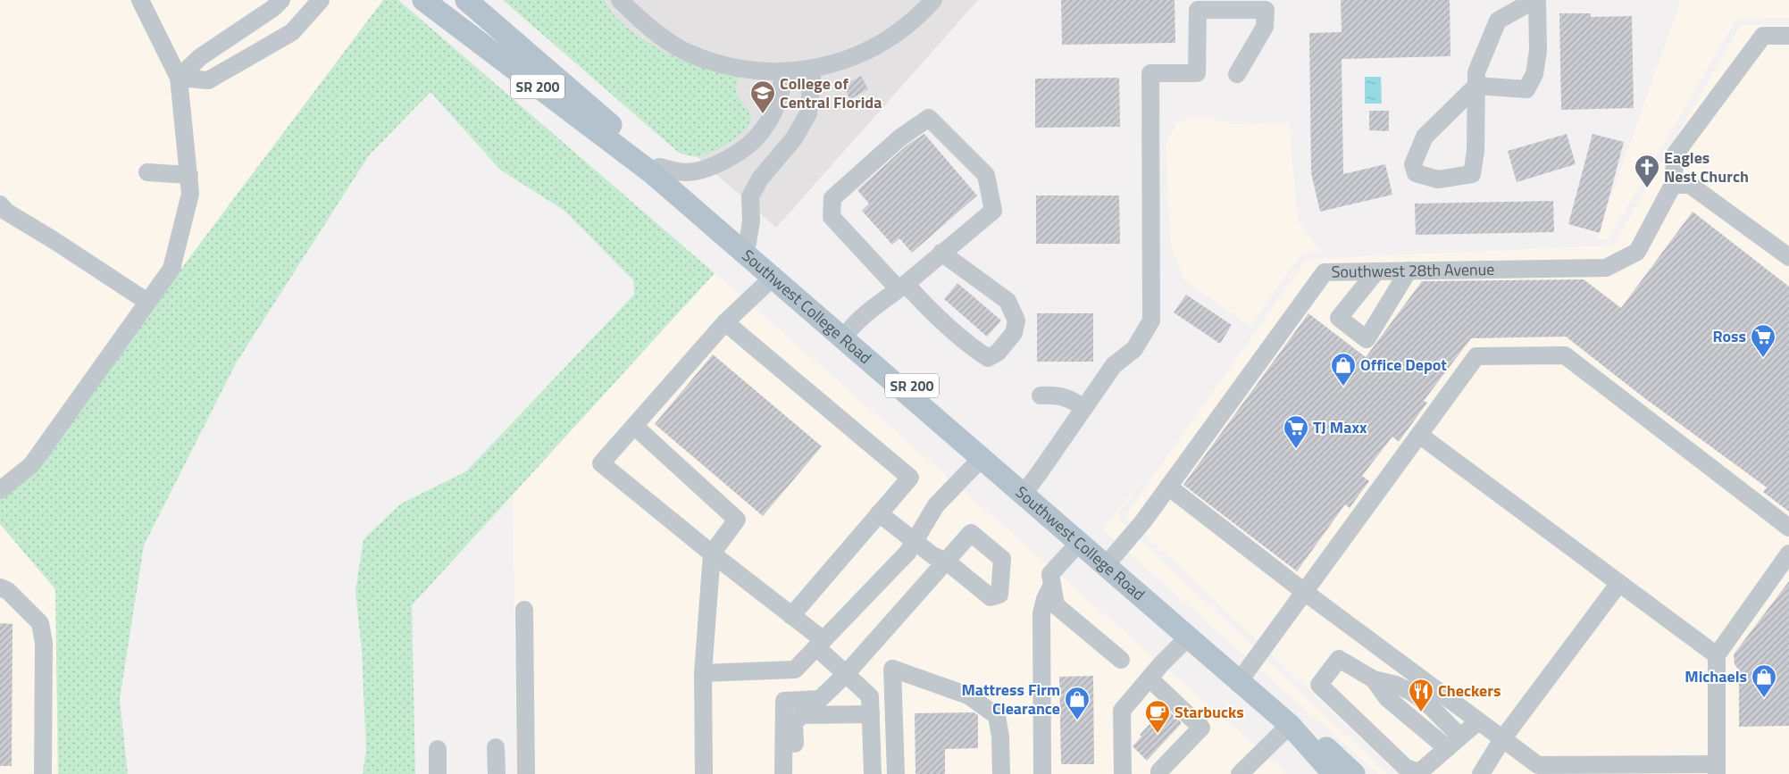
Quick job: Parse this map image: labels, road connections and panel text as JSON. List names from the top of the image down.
{
  "streets": {
    "main road": ["SR 200", "Southwest College Road"],
    "street": ["Southwest 28th Avenue"]
  },
  "crossings": [
    ["Southwest 28th Avenue", "Southwest College Road"]
  ],
  "places": {
    "school or university": ["College of Central Florida"],
    "church": ["Eagles Nest Church"],
    "supermarket": ["Ross", "TJ Maxx"],
    "shop": ["Office Depot", "Michaels", "Mattress Firm Clearance"],
    "restaurant": ["Checkers"],
    "cafe": ["Starbucks"]
  }
}
